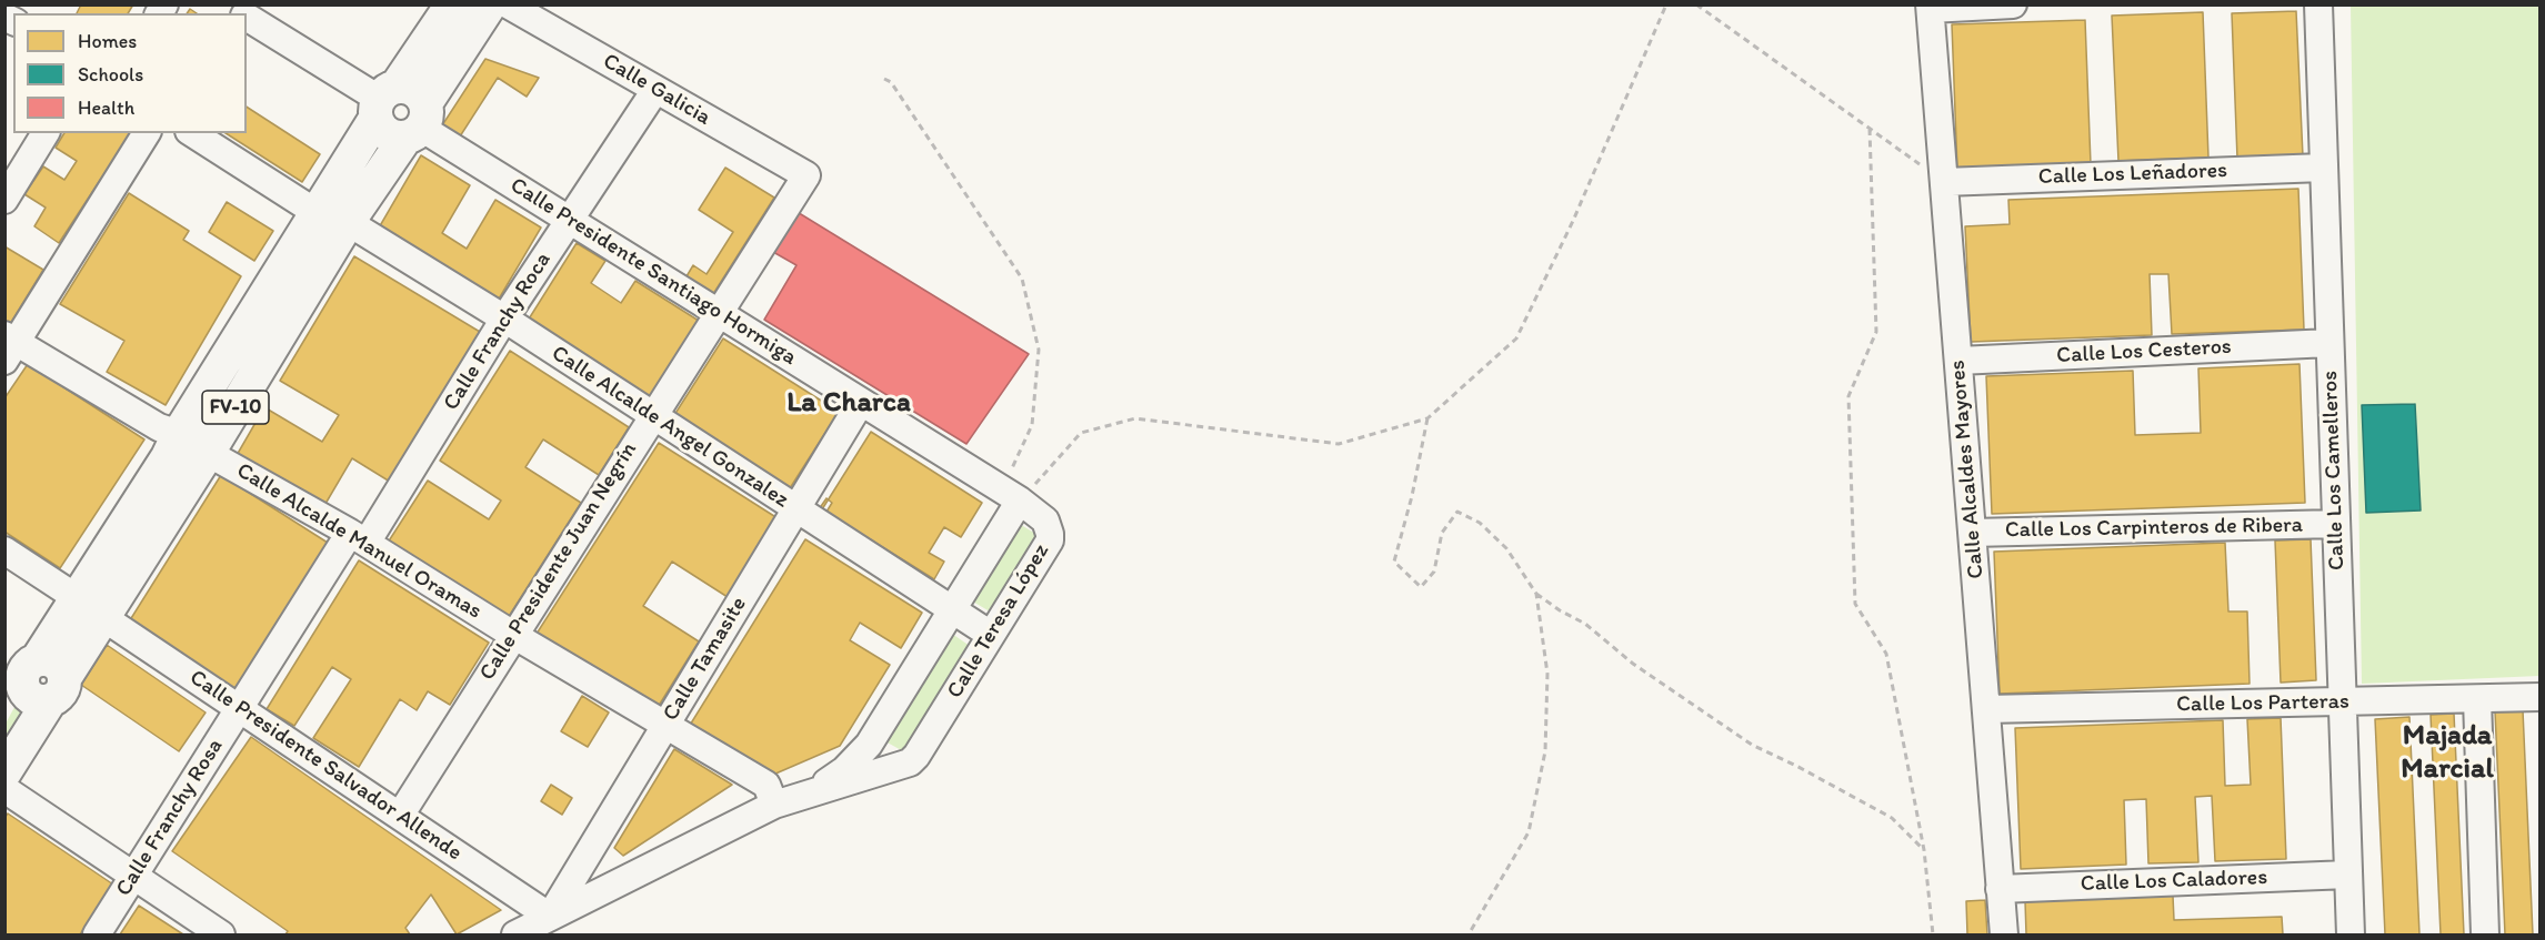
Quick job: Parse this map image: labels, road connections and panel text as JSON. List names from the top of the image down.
{
  "streets": {
    "main road": ["FV-10"],
    "street": [
      "Calle Galicia",
      "Calle Los Leñadores",
      "Calle Presidente Santiago Hormiga",
      "Calle Franchy Roca",
      "Calle Los Cesteros",
      "Calle Alcalde Angel Gonzalez",
      "Calle Alcaldes Mayores",
      "Calle Los Camelleros",
      "Calle Los Carpinteros de Ribera",
      "Calle Alcalde Manuel Oramas",
      "Calle Presidente Juan Negrín",
      "Calle Teresa López",
      "Calle Tamasite",
      "Calle Los Parteras",
      "Calle Presidente Salvador Allende",
      "Calle Franchy Rosa",
      "Calle Los Caladores"
    ]
  },
  "crossings": [
    ["Calle Galicia", "Calle Franchy Roca"],
    ["Calle Galicia", "Calle Presidente Juan Negrín"],
    ["Calle Los Leñadores", "Calle Alcaldes Mayores"],
    ["Calle Los Leñadores", "Calle Los Camelleros"],
    ["Calle Presidente Santiago Hormiga", "Calle Franchy Roca"],
    ["Calle Presidente Santiago Hormiga", "FV-10"],
    ["Calle Presidente Santiago Hormiga", "Calle Presidente Juan Negrín"],
    ["Calle Presidente Santiago Hormiga", "Calle Teresa López"],
    ["Calle Presidente Santiago Hormiga", "Calle Tamasite"],
    ["Calle Franchy Roca", "Calle Alcalde Angel Gonzalez"],
    ["Calle Franchy Roca", "Calle Alcalde Manuel Oramas"],
    ["Calle Franchy Roca", "Calle Franchy Rosa"],
    ["Calle Los Cesteros", "Calle Alcaldes Mayores"],
    ["Calle Los Cesteros", "Calle Los Camelleros"],
    ["FV-10", "Calle Alcalde Angel Gonzalez"],
    ["FV-10", "Calle Alcalde Manuel Oramas"],
    ["FV-10", "Calle Presidente Salvador Allende"],
    ["Calle Alcalde Angel Gonzalez", "Calle Presidente Juan Negrín"],
    ["Calle Alcalde Angel Gonzalez", "Calle Teresa López"],
    ["Calle Alcalde Angel Gonzalez", "Calle Tamasite"],
    ["Calle Alcaldes Mayores", "Calle Los Carpinteros de Ribera"],
    ["Calle Alcaldes Mayores", "Calle Los Parteras"],
    ["Calle Alcaldes Mayores", "Calle Los Caladores"],
    ["Calle Los Camelleros", "Calle Los Carpinteros de Ribera"],
    ["Calle Los Camelleros", "Calle Los Parteras"],
    ["Calle Los Camelleros", "Calle Los Caladores"],
    ["Calle Alcalde Manuel Oramas", "Calle Presidente Juan Negrín"],
    ["Calle Alcalde Manuel Oramas", "Calle Teresa López"],
    ["Calle Alcalde Manuel Oramas", "Calle Tamasite"],
    ["Calle Alcalde Manuel Oramas", "Calle Franchy Rosa"],
    ["Calle Presidente Juan Negrín", "Calle Presidente Salvador Allende"],
    ["Calle Teresa López", "Calle Tamasite"],
    ["Calle Teresa López", "Calle Presidente Salvador Allende"],
    ["Calle Tamasite", "Calle Presidente Salvador Allende"],
    ["Calle Presidente Salvador Allende", "Calle Franchy Rosa"]
  ],
  "districts": ["La Charca", "Majada Marcial"],
  "legend": ["Homes", "Schools", "Health"]
}
